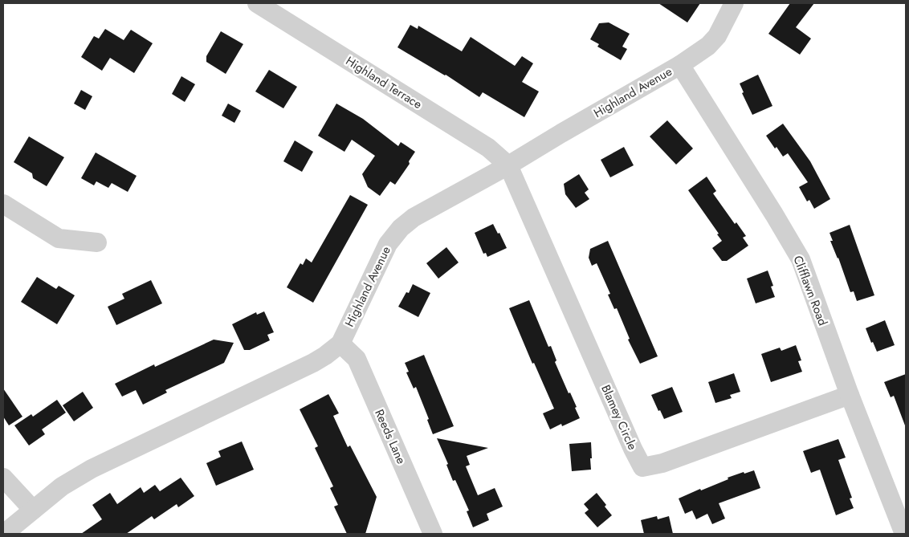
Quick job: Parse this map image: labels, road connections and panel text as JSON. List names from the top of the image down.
{
  "streets": {
    "street": [
      "Highland Terrace",
      "Highland Avenue",
      "Clifflawn Road",
      "Blamey Circle",
      "Reeds Lane"
    ]
  },
  "crossings": [
    ["Highland Terrace", "Highland Avenue"],
    ["Highland Terrace", "Blamey Circle"],
    ["Highland Avenue", "Clifflawn Road"],
    ["Highland Avenue", "Blamey Circle"],
    ["Highland Avenue", "Reeds Lane"],
    ["Clifflawn Road", "Blamey Circle"]
  ]
}
